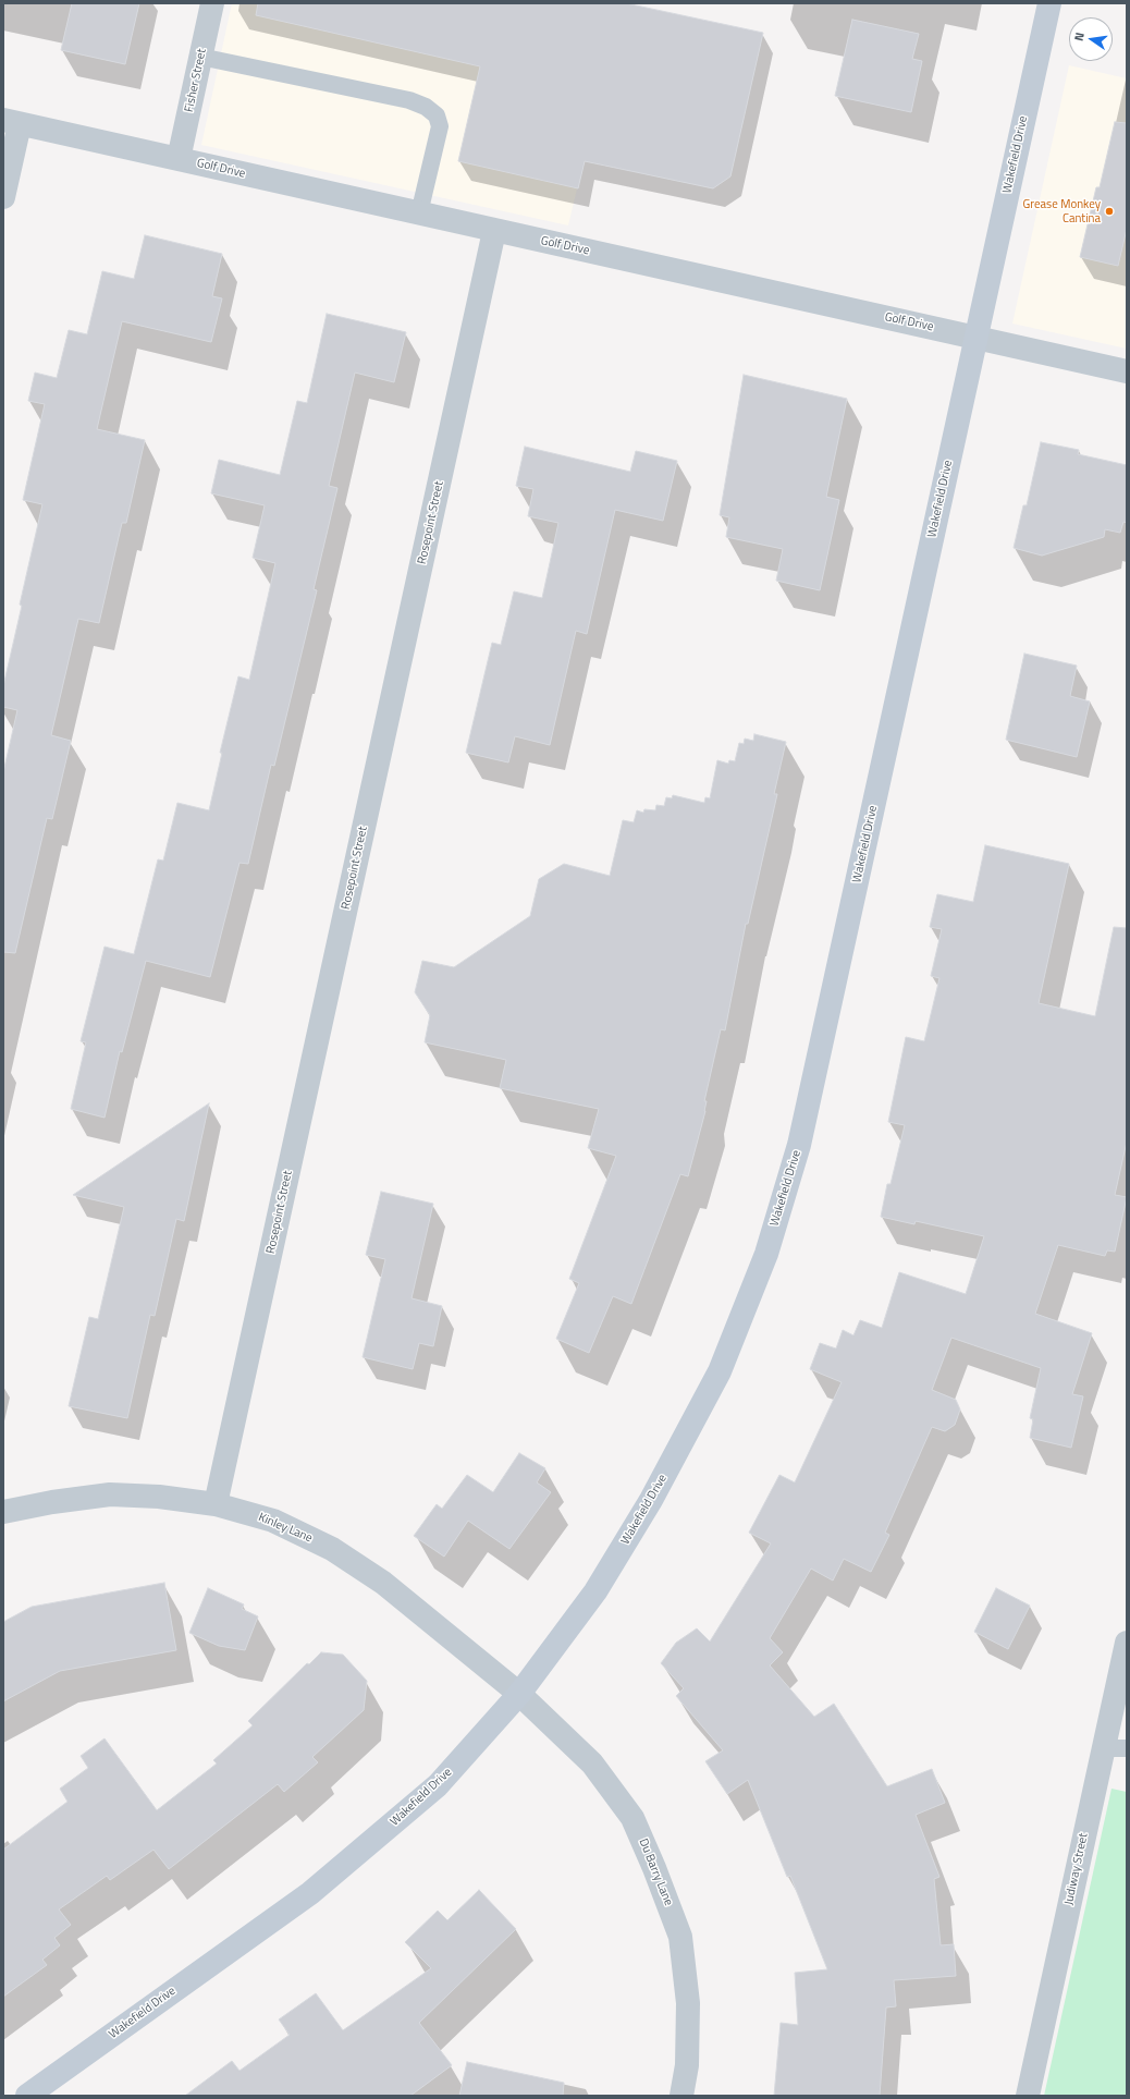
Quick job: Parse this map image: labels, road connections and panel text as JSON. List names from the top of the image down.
{
  "streets": {
    "street": [
      "Fisher Street",
      "Wakefield Drive",
      "Golf Drive",
      "Rosepoint Street",
      "Kinley Lane",
      "Judiway Street",
      "Du Barry Lane"
    ]
  },
  "crossings": [
    ["Fisher Street", "Golf Drive"],
    ["Wakefield Drive", "Golf Drive"],
    ["Wakefield Drive", "Kinley Lane"],
    ["Wakefield Drive", "Du Barry Lane"],
    ["Golf Drive", "Rosepoint Street"],
    ["Rosepoint Street", "Kinley Lane"],
    ["Kinley Lane", "Du Barry Lane"]
  ],
  "places": ["Grease Monkey Cantina"],
  "north": "left"
}
